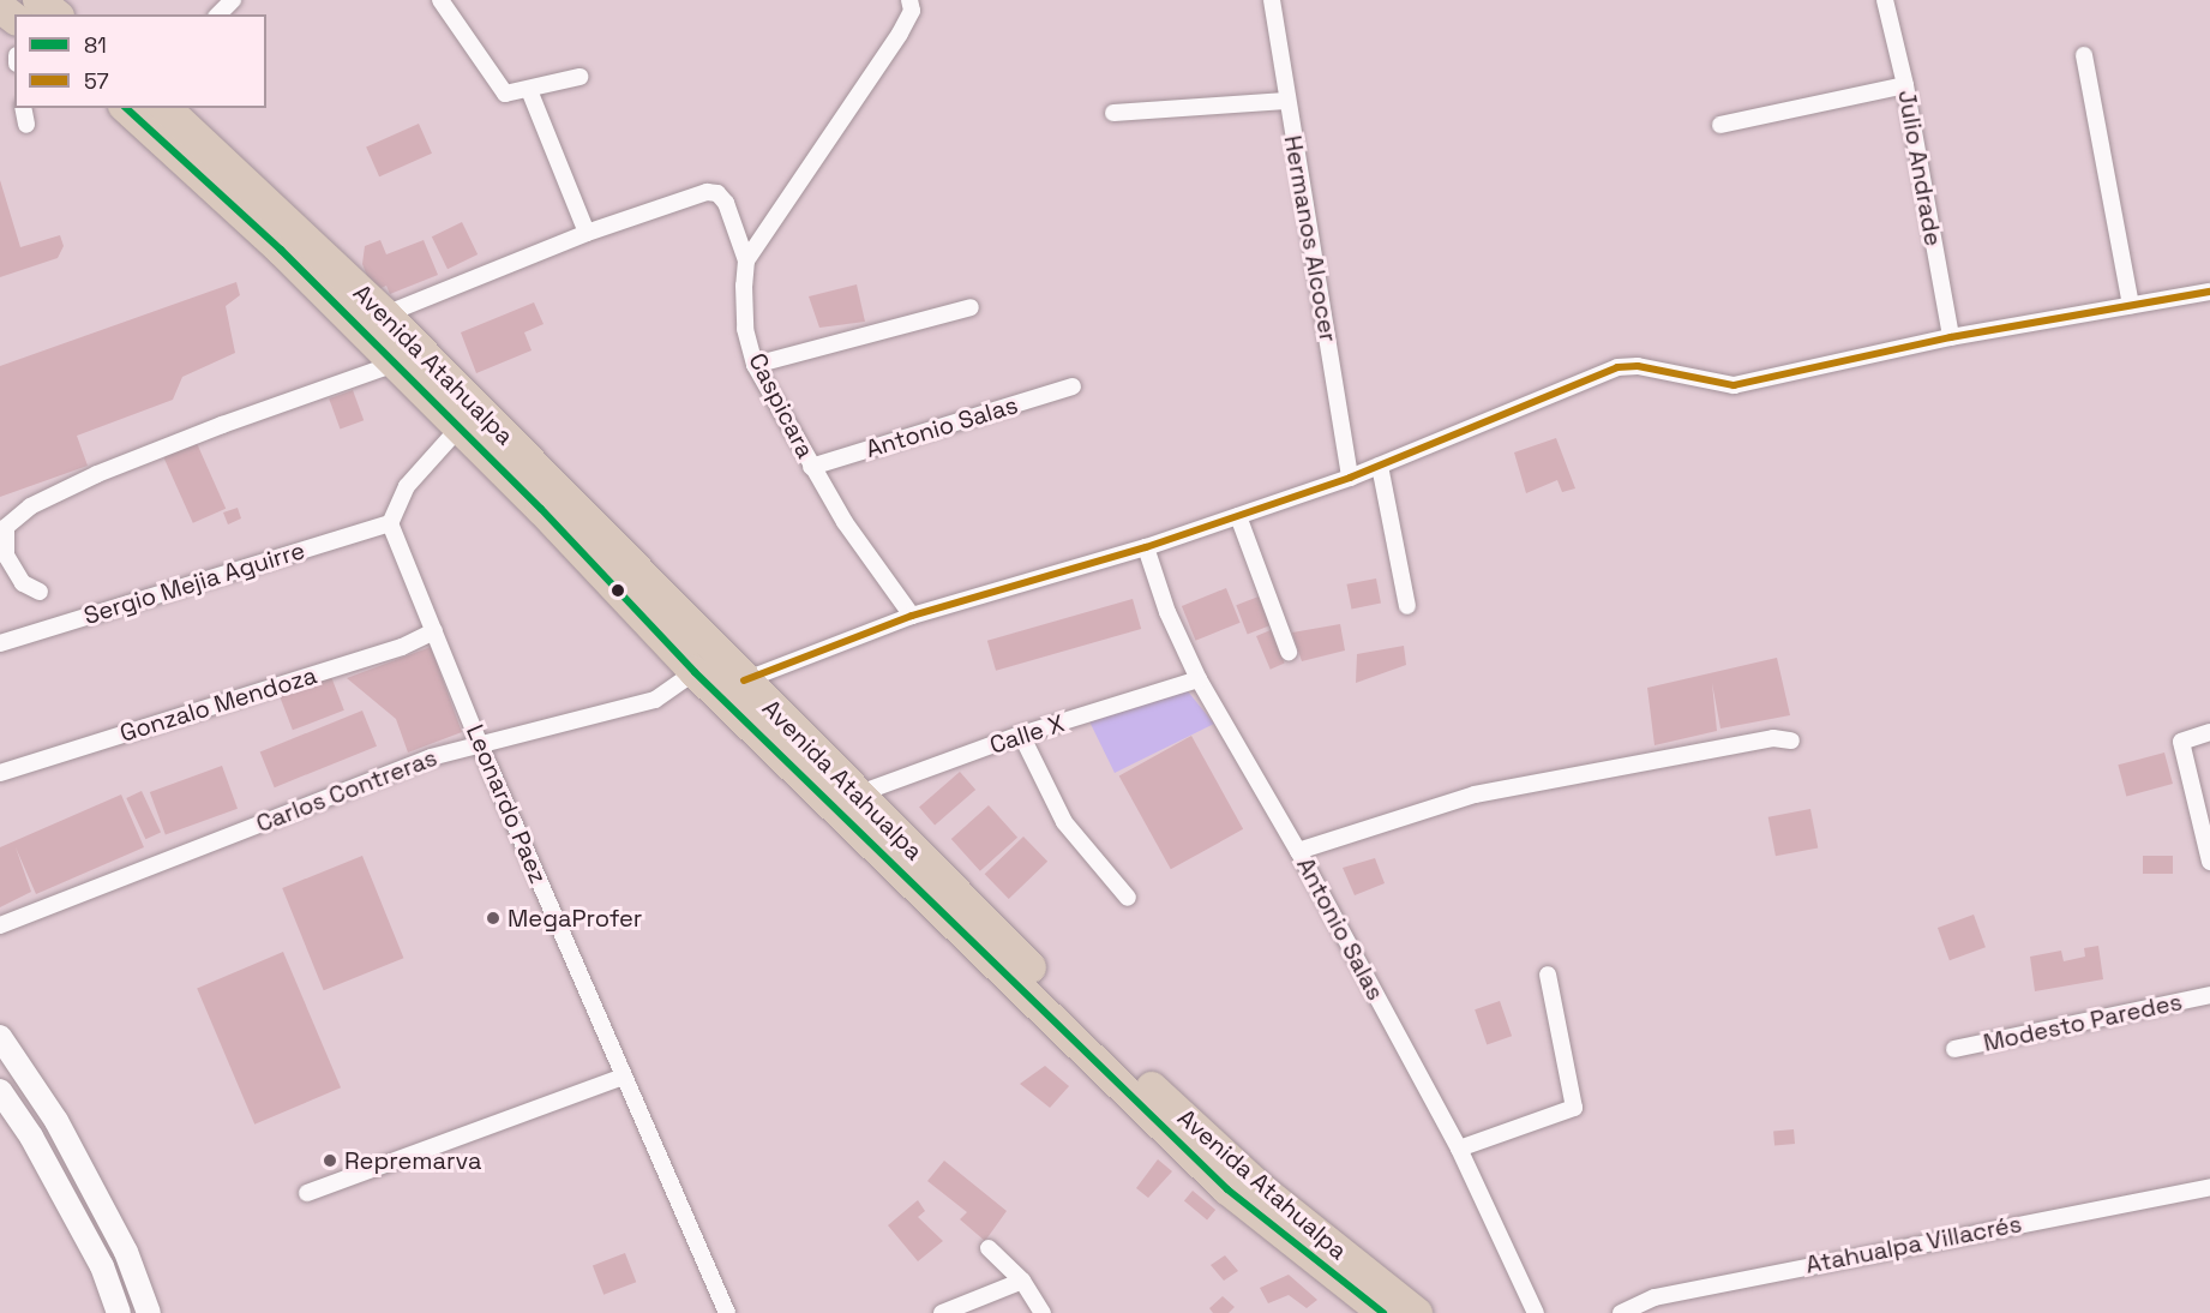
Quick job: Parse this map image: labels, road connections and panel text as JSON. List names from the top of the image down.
{
  "streets": {
    "highway": ["Avenida Atahualpa"],
    "street": [
      "Julio Andrade",
      "Hermanos Alcocer",
      "Caspicara",
      "Antonio Salas",
      "Sergio Mejia Aguirre",
      "Gonzalo Mendoza",
      "Calle X",
      "Carlos Contreras",
      "Leonardo Paez",
      "Modesto Paredes",
      "Atahualpa Villacrés"
    ]
  },
  "crossings": [
    ["Avenida Atahualpa", "Calle X"],
    ["Avenida Atahualpa", "Carlos Contreras"],
    ["Caspicara", "Antonio Salas"],
    ["Antonio Salas", "Calle X"],
    ["Sergio Mejia Aguirre", "Leonardo Paez"],
    ["Gonzalo Mendoza", "Leonardo Paez"],
    ["Carlos Contreras", "Leonardo Paez"]
  ],
  "places": ["MegaProfer", "Repremarva"],
  "lines": ["transit line 81", "transit line 57"],
  "legend": ["81", "57"]
}
